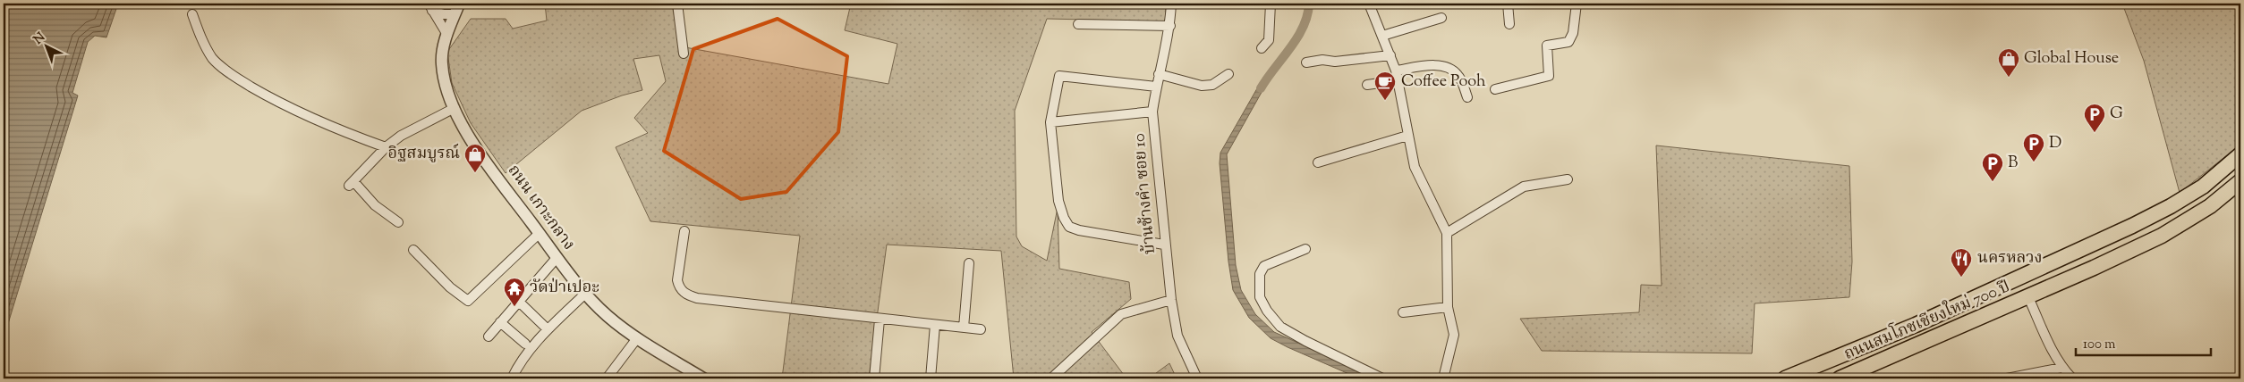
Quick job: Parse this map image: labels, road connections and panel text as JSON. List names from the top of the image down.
{
  "streets": {
    "main road": ["ถนนสมโภชเชียงใหม่ 700 ปี"],
    "street": ["บ้านช้างคำ ซอย 10", "ถนน เกาะกลาง"]
  },
  "places": {
    "shop": ["Global House", "อิฐสมบูรณ์"],
    "cafe": ["Coffee Pooh"],
    "parking": ["G", "D", "B"],
    "restaurant": ["นครหลวง"],
    "temple": ["วัดป่าเปอะ"]
  },
  "scale_bar": "100 m",
  "north": "top left"
}
